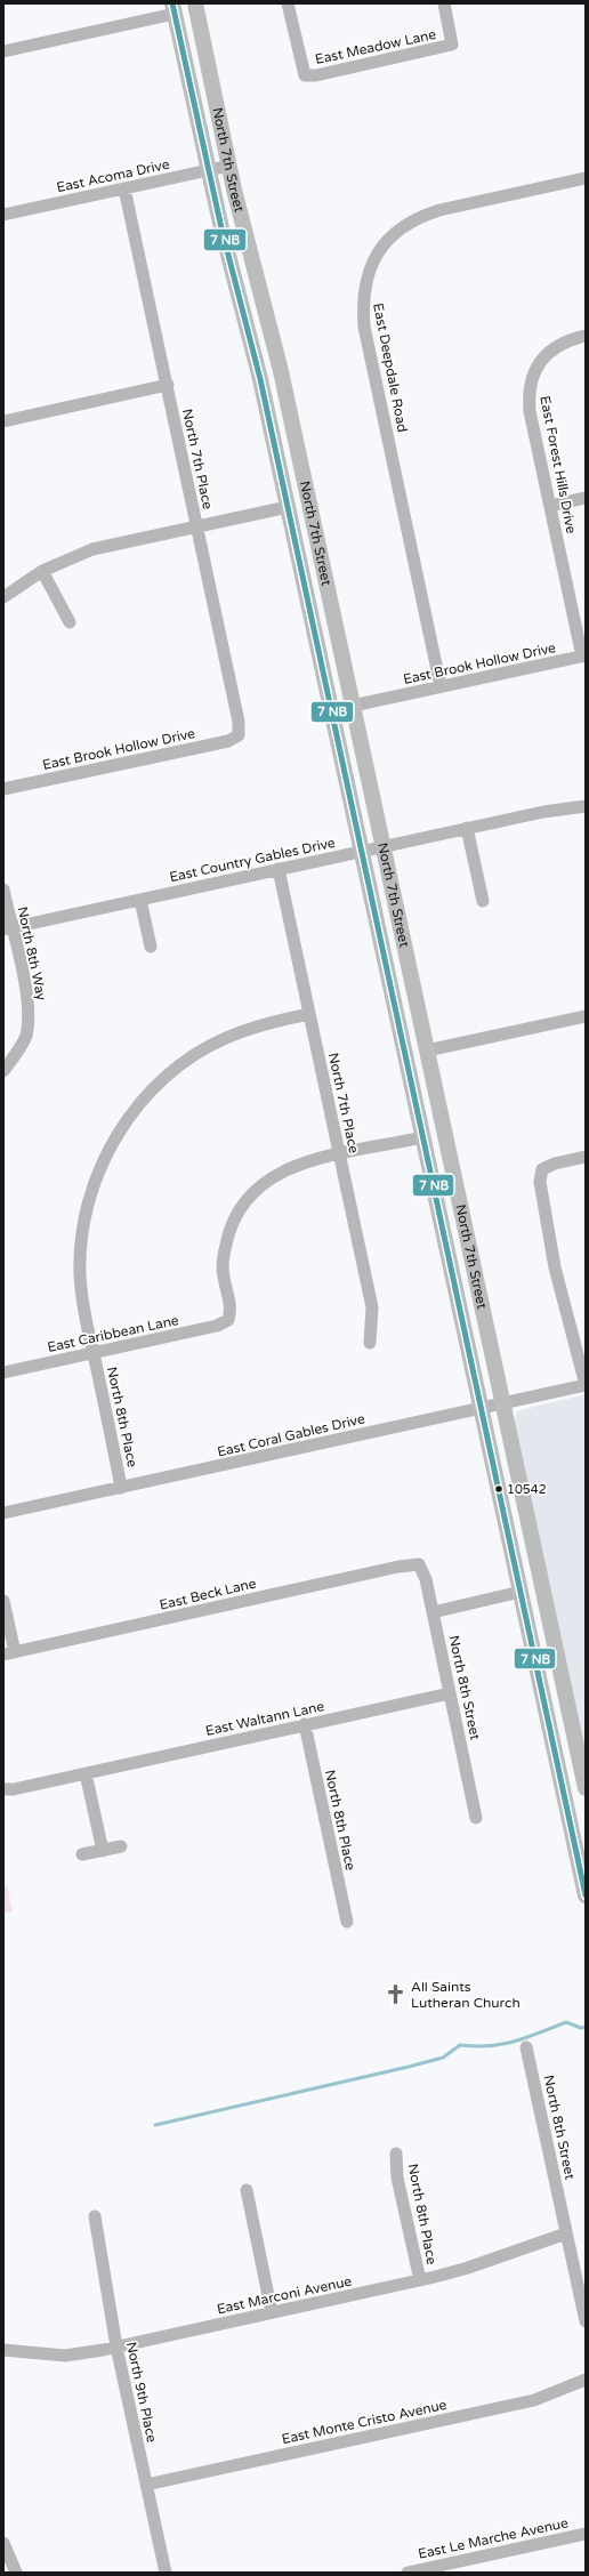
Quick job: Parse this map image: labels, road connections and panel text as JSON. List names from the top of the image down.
{
  "streets": {
    "main road": ["North 7th Street"],
    "street": [
      "East Meadow Lane",
      "East Acoma Drive",
      "East Deepdale Road",
      "North 7th Place",
      "East Forest Hills Drive",
      "East Brook Hollow Drive",
      "East Country Gables Drive",
      "North 8th Way",
      "East Caribbean Lane",
      "North 8th Place",
      "East Coral Gables Drive",
      "East Beck Lane",
      "North 8th Street",
      "East Waltann Lane",
      "East Marconi Avenue",
      "North 9th Place",
      "East Monte Cristo Avenue",
      "East Le Marche Avenue"
    ]
  },
  "crossings": [
    ["North 7th Street", "East Acoma Drive"],
    ["North 7th Street", "East Brook Hollow Drive"],
    ["North 7th Street", "East Country Gables Drive"],
    ["North 7th Street", "East Coral Gables Drive"],
    ["East Acoma Drive", "North 7th Place"],
    ["East Deepdale Road", "East Brook Hollow Drive"],
    ["North 7th Place", "East Brook Hollow Drive"],
    ["North 7th Place", "East Country Gables Drive"],
    ["North 7th Place", "East Caribbean Lane"],
    ["North 7th Place", "North 8th Place"],
    ["East Forest Hills Drive", "East Brook Hollow Drive"],
    ["East Country Gables Drive", "North 8th Way"],
    ["East Caribbean Lane", "North 8th Place"],
    ["North 8th Place", "East Coral Gables Drive"],
    ["North 8th Place", "East Waltann Lane"],
    ["North 8th Place", "East Marconi Avenue"],
    ["East Beck Lane", "North 8th Street"],
    ["North 8th Street", "East Waltann Lane"],
    ["North 8th Street", "East Marconi Avenue"],
    ["East Marconi Avenue", "North 9th Place"],
    ["North 9th Place", "East Monte Cristo Avenue"]
  ],
  "places": {
    "other": ["10542"],
    "church": ["All Saints Lutheran Church"]
  }
}
